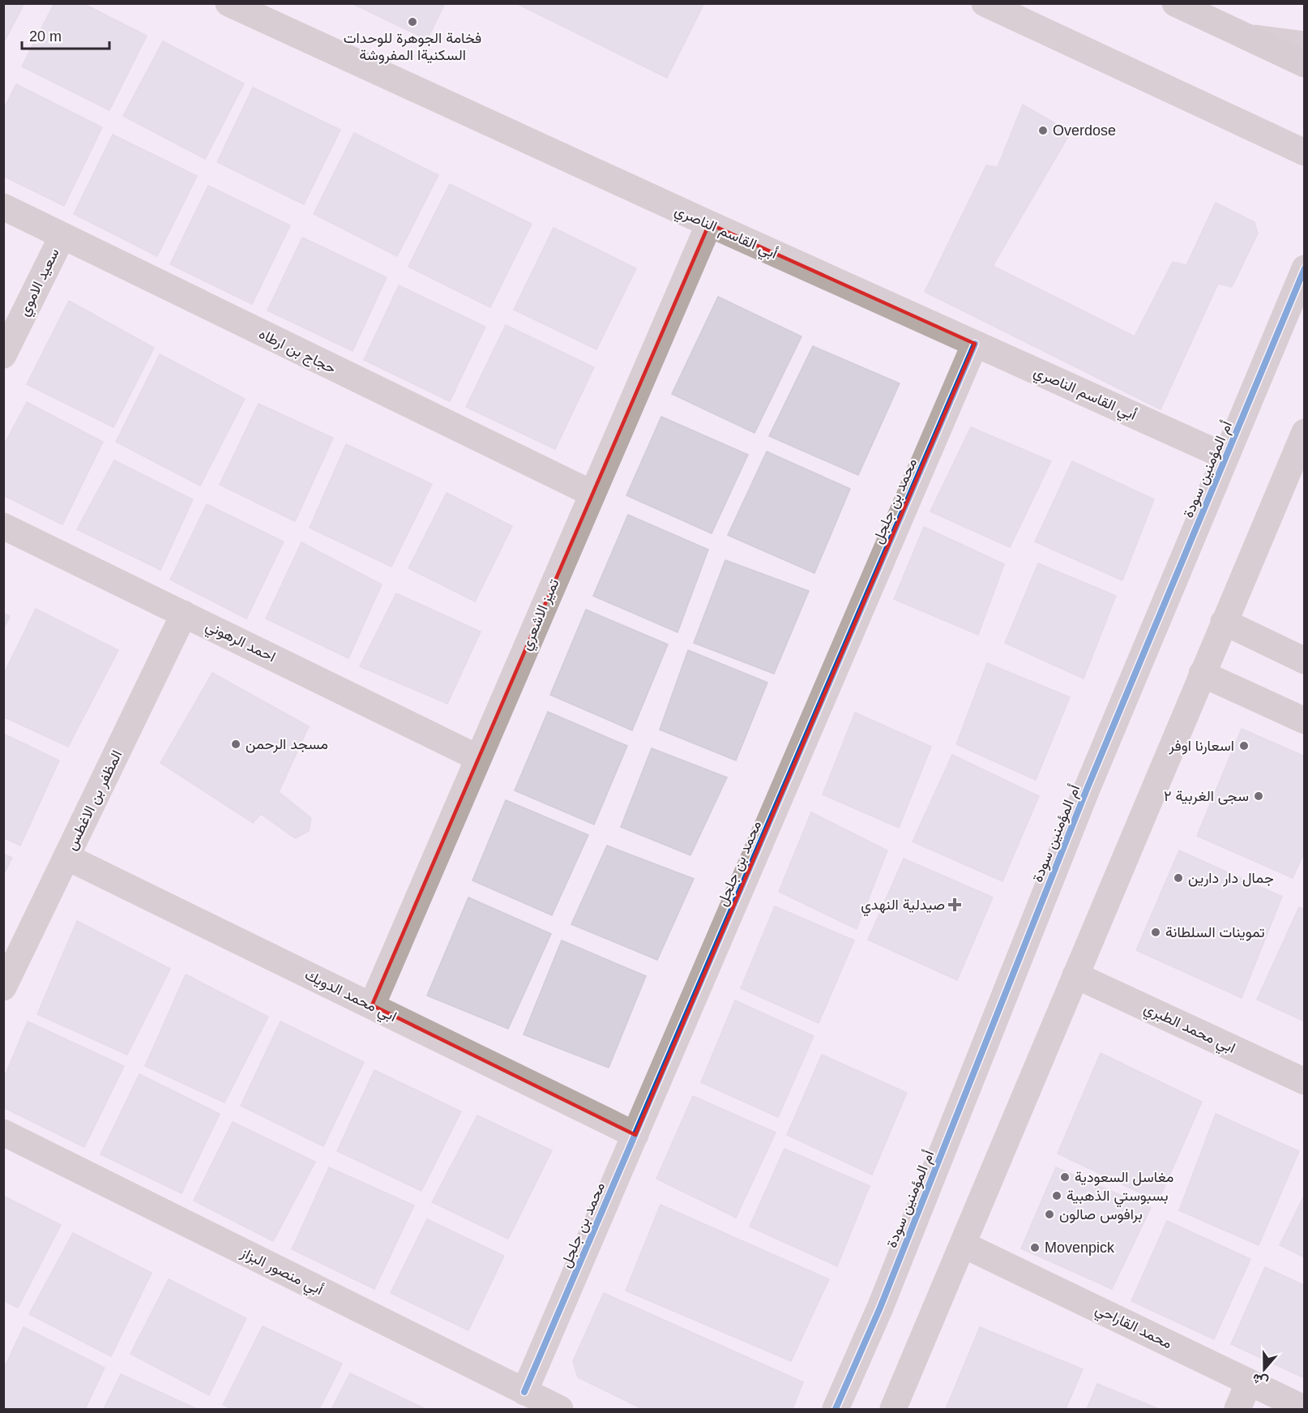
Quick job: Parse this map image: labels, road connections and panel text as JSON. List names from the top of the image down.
{
  "streets": {
    "street": [
      "أبي القاسم الناصري",
      "سعيد الاموي",
      "حجاج بن ارطاه",
      "أم المؤمنين سودة",
      "محمد بن جلجل",
      "تميز الاشعري",
      "احمد الرهوني",
      "المظفر بن الاغطس",
      "ابي محمد الدويك",
      "ابي محمد الطبري",
      "أبي منصور البزاز",
      "محمد القاراحي"
    ]
  },
  "crossings": [
    ["أبي القاسم الناصري", "أم المؤمنين سودة"],
    ["أبي القاسم الناصري", "محمد بن جلجل"],
    ["أبي القاسم الناصري", "تميز الاشعري"],
    ["سعيد الاموي", "حجاج بن ارطاه"],
    ["حجاج بن ارطاه", "تميز الاشعري"],
    ["محمد بن جلجل", "ابي محمد الدويك"],
    ["محمد بن جلجل", "أبي منصور البزاز"],
    ["تميز الاشعري", "احمد الرهوني"],
    ["تميز الاشعري", "ابي محمد الدويك"],
    ["احمد الرهوني", "المظفر بن الاغطس"],
    ["المظفر بن الاغطس", "ابي محمد الدويك"]
  ],
  "places": {
    "other": [
      "فخامة الجوهرة للوحدات السكنيةا المفروشة",
      "Overdose",
      "مسجد الرحمن",
      "اسعارنا اوفر",
      "سجى الغربية ٢",
      "جمال دار دارين",
      "تموينات السلطانة",
      "مغاسل السعودية",
      "بسبوستي الذهبية",
      "برافوس صالون",
      "Movenpick"
    ],
    "health": ["صيدلية النهدي"]
  },
  "scale_bar": "20 m",
  "north": "bottom"
}
